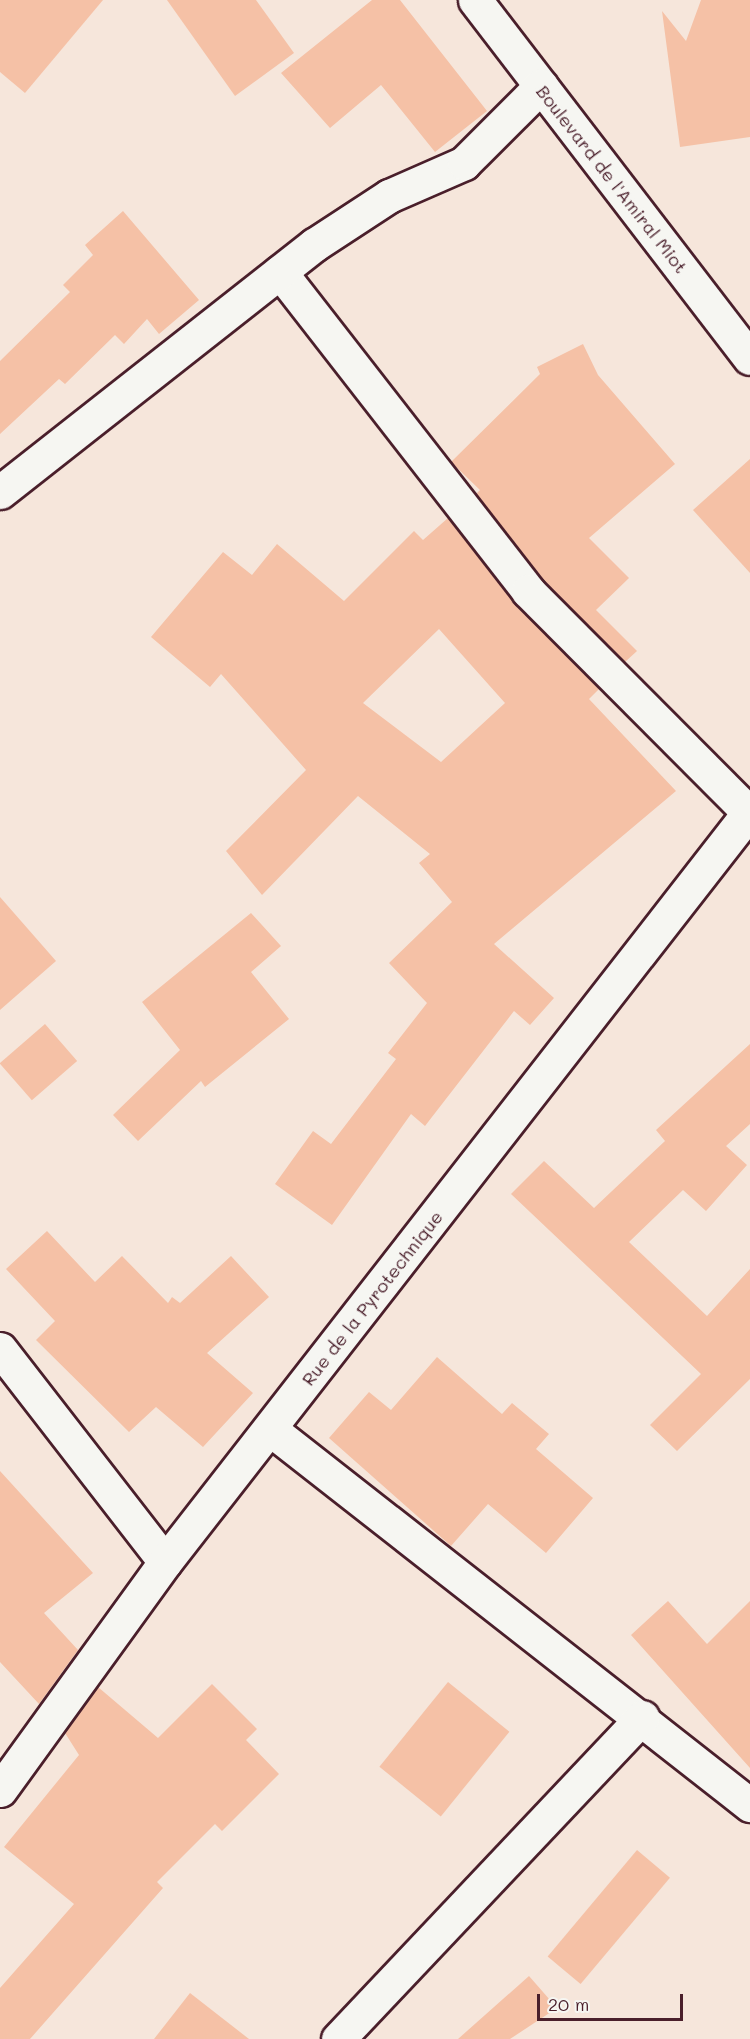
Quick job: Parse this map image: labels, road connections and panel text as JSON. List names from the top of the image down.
{
  "streets": {
    "street": ["Boulevard de l'Amiral Miot", "Rue de la Pyrotechnique"]
  },
  "scale_bar": "20 m"
}
